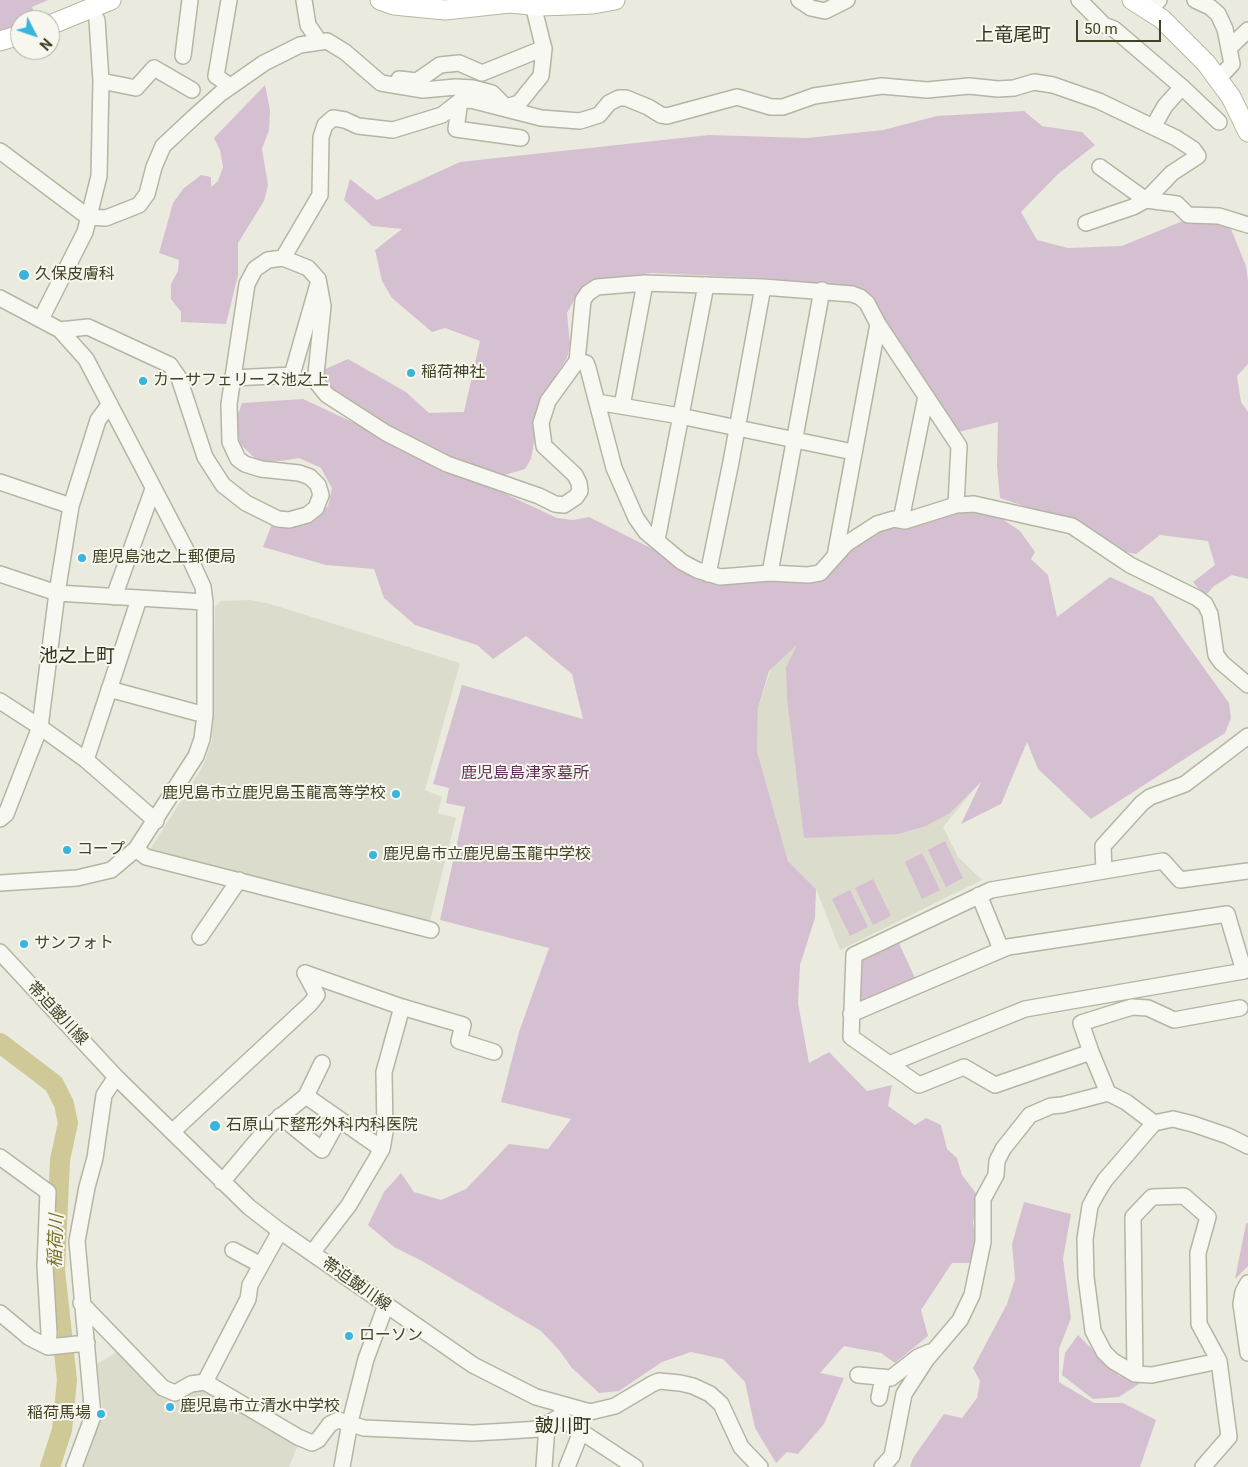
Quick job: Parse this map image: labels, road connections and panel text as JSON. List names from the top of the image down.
{
  "streets": {
    "street": ["帯迫皷川線"]
  },
  "districts": ["上竜尾町", "池之上町", "皷川町"],
  "water": ["稲荷川"],
  "parks": ["鹿児島島津家墓所"],
  "places": [
    "久保皮膚科",
    "稲荷神社",
    "カーサフェリース池之上",
    "鹿児島池之上郵便局",
    "鹿児島市立鹿児島玉龍高等学校",
    "コープ",
    "鹿児島市立鹿児島玉龍中学校",
    "サンフォト",
    "石原山下整形外科内科医院",
    "ローソン",
    "鹿児島市立清水中学校",
    "稲荷馬場"
  ],
  "scale_bar": "50 m",
  "north": "bottom right"
}
